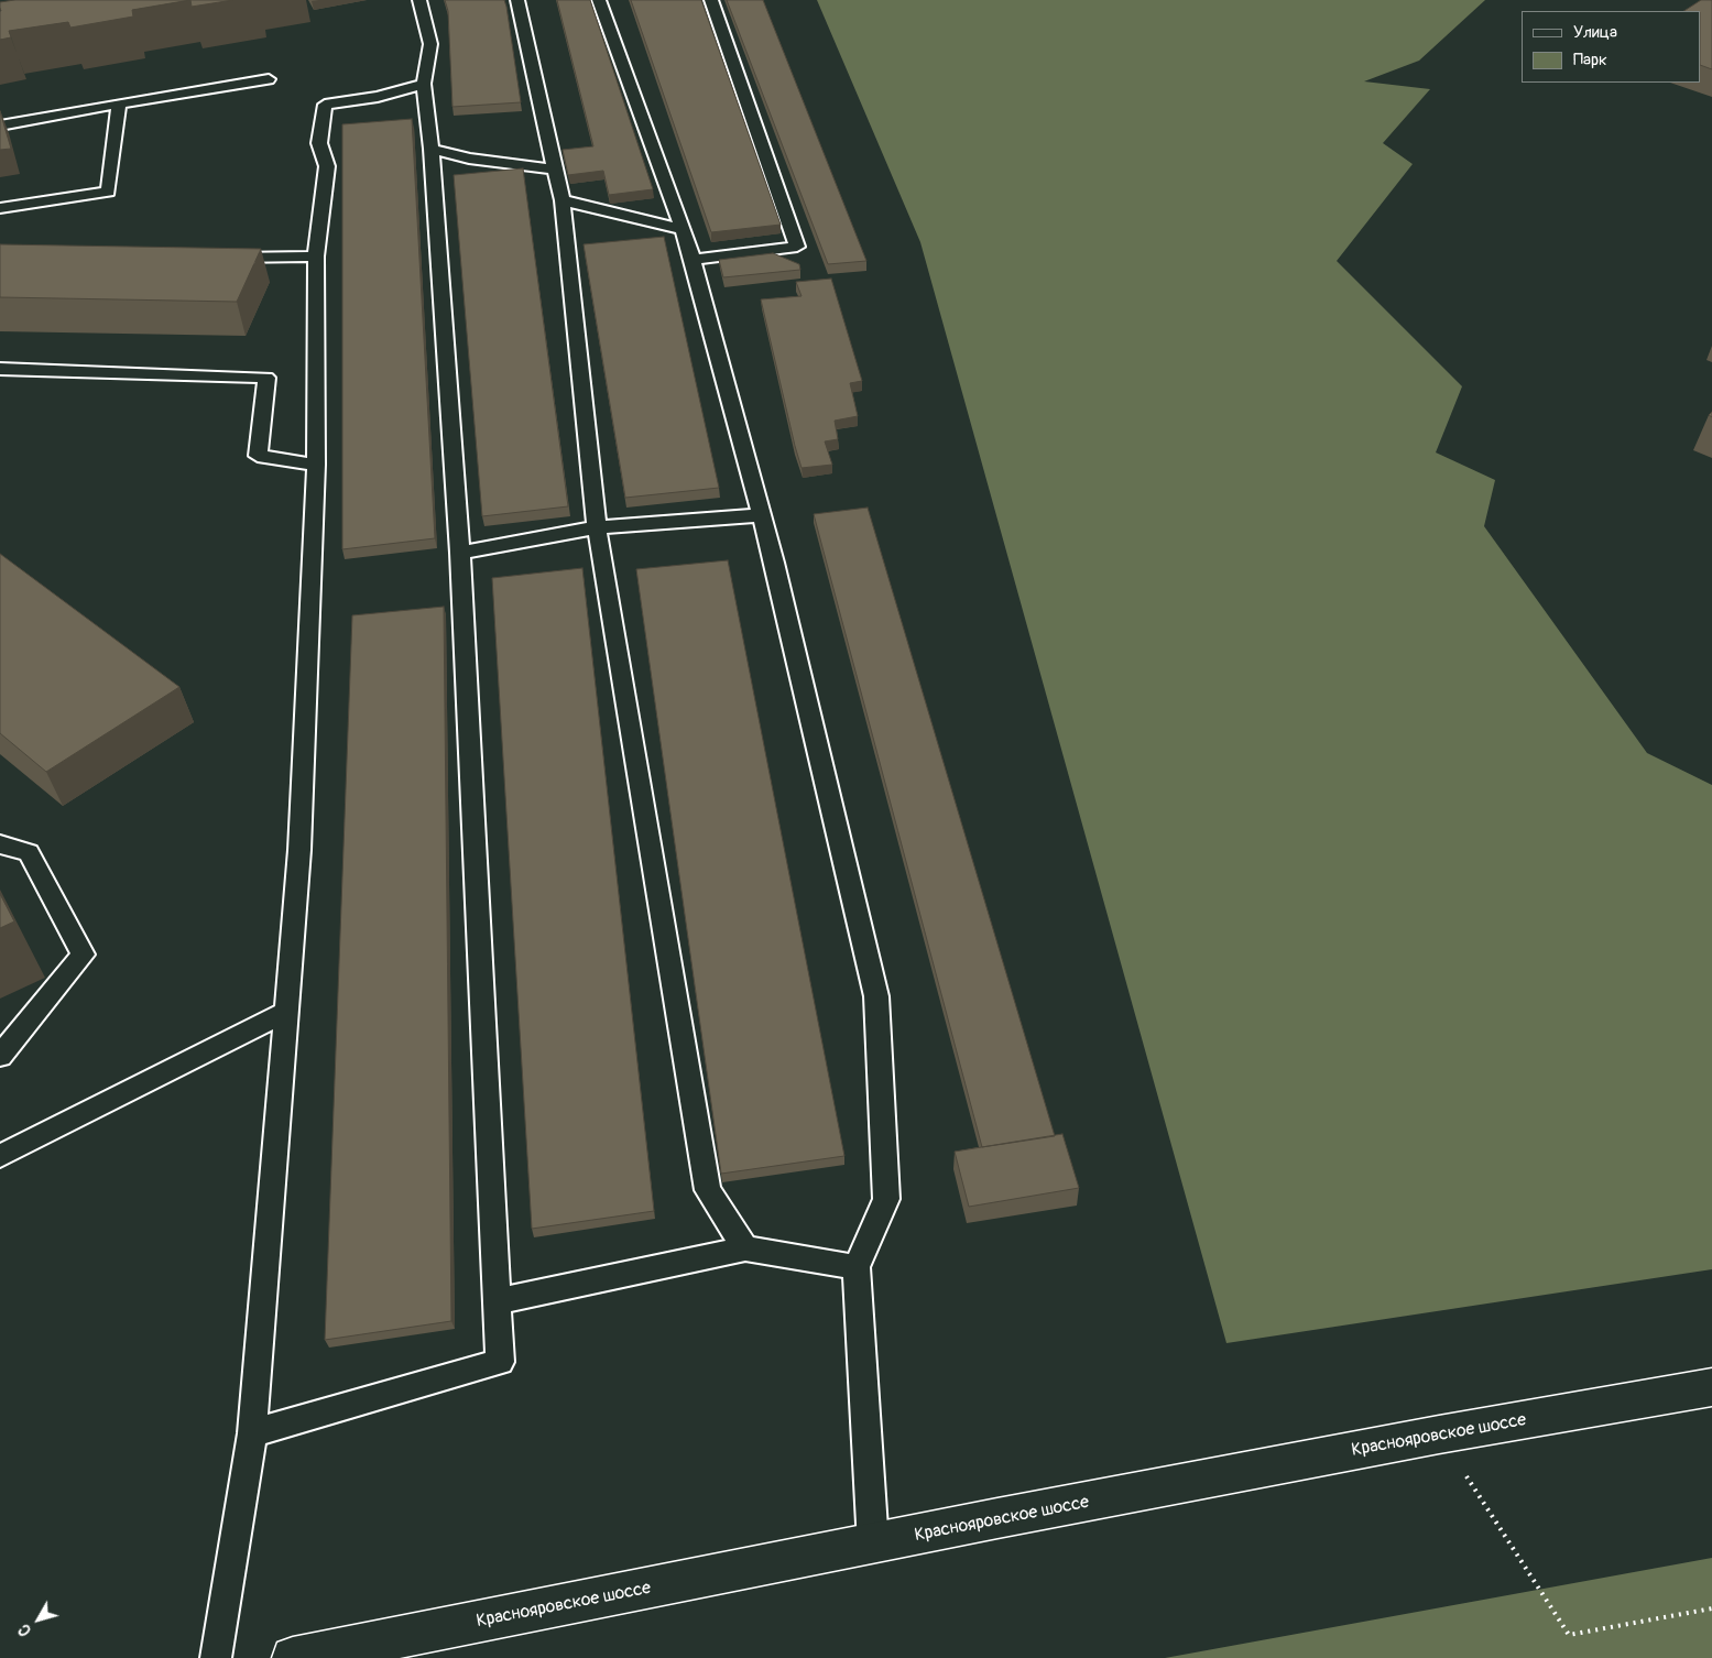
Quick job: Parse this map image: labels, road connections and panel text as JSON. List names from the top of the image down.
{
  "streets": {
    "street": ["Краснояровское шоссе"]
  },
  "legend": ["Улица", "Парк"],
  "north": "bottom left"
}
